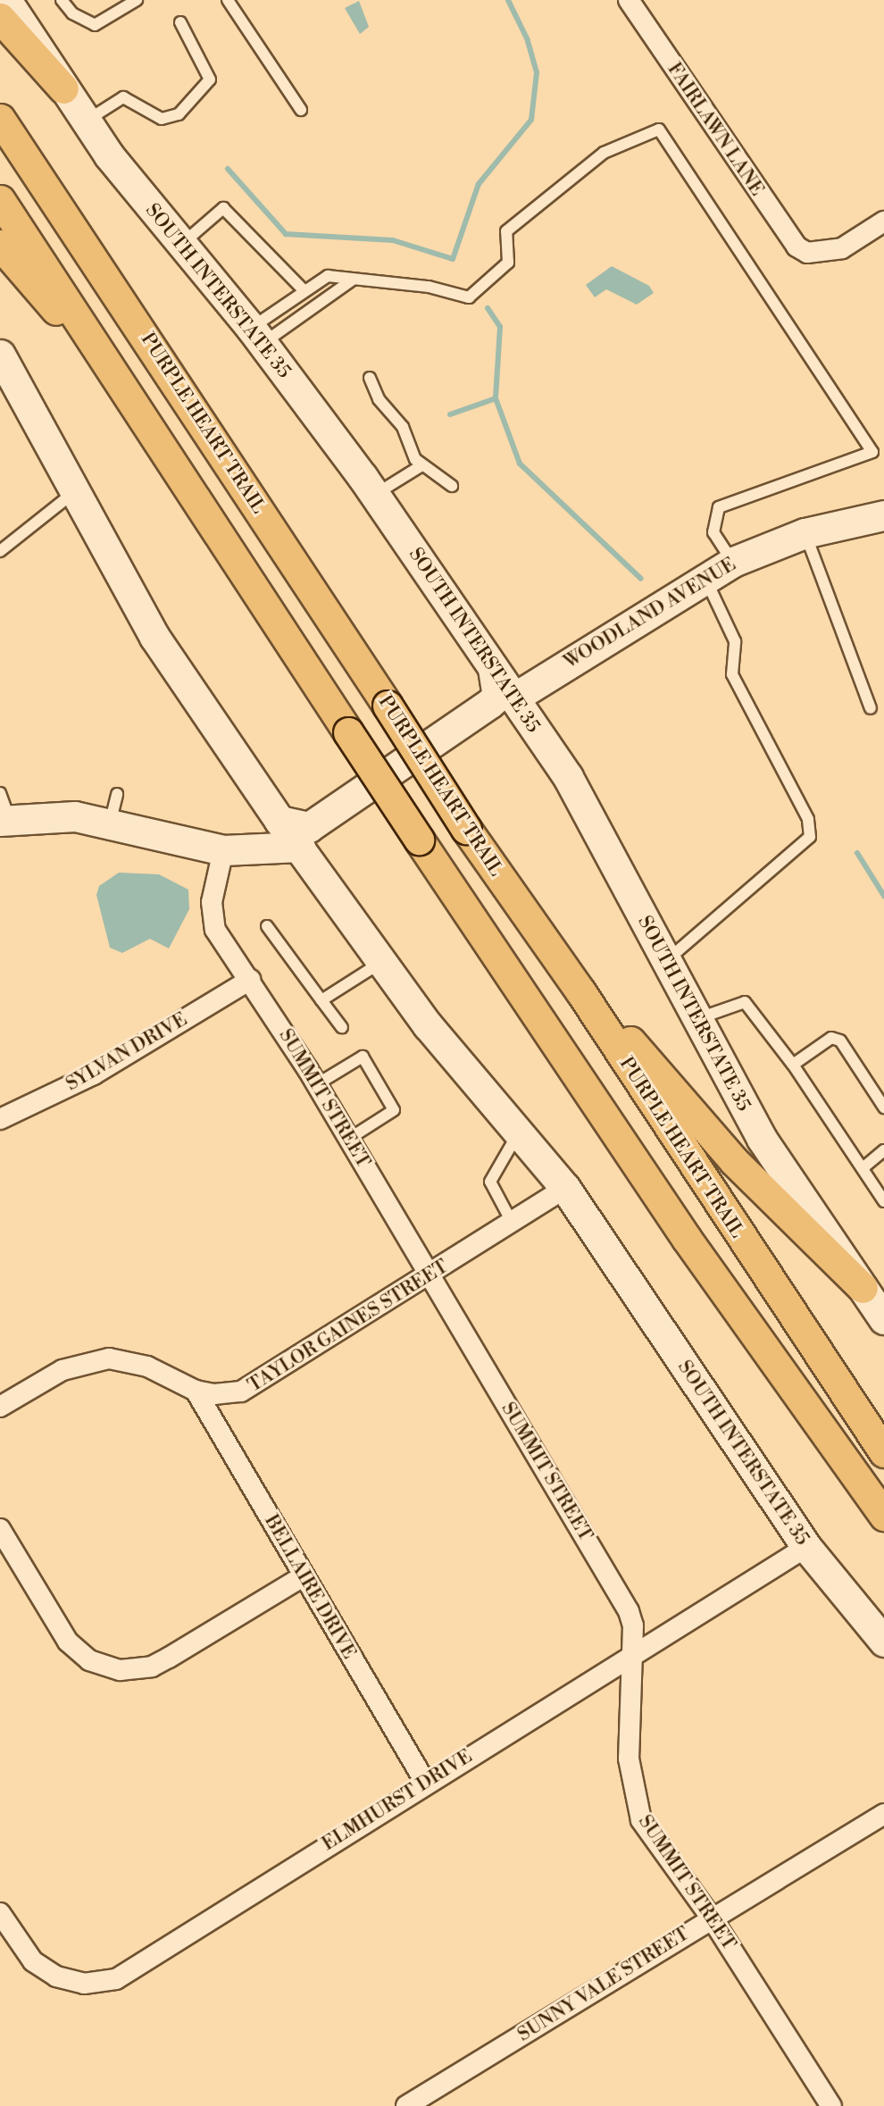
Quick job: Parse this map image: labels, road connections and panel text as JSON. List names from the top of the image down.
{
  "streets": {
    "highway": ["PURPLE HEART TRAIL"],
    "main road": ["SOUTH INTERSTATE 35", "WOODLAND AVENUE"],
    "street": [
      "FAIRLAWN LANE",
      "SYLVAN DRIVE",
      "SUMMIT STREET",
      "TAYLOR GAINES STREET",
      "BELLAIRE DRIVE",
      "ELMHURST DRIVE",
      "SUNNY VALE STREET"
    ]
  },
  "crossings": [
    ["SOUTH INTERSTATE 35", "WOODLAND AVENUE"],
    ["SOUTH INTERSTATE 35", "TAYLOR GAINES STREET"],
    ["SOUTH INTERSTATE 35", "ELMHURST DRIVE"],
    ["SYLVAN DRIVE", "SUMMIT STREET"],
    ["SUMMIT STREET", "TAYLOR GAINES STREET"],
    ["SUMMIT STREET", "ELMHURST DRIVE"],
    ["SUMMIT STREET", "SUNNY VALE STREET"],
    ["TAYLOR GAINES STREET", "BELLAIRE DRIVE"],
    ["BELLAIRE DRIVE", "ELMHURST DRIVE"]
  ]
}
